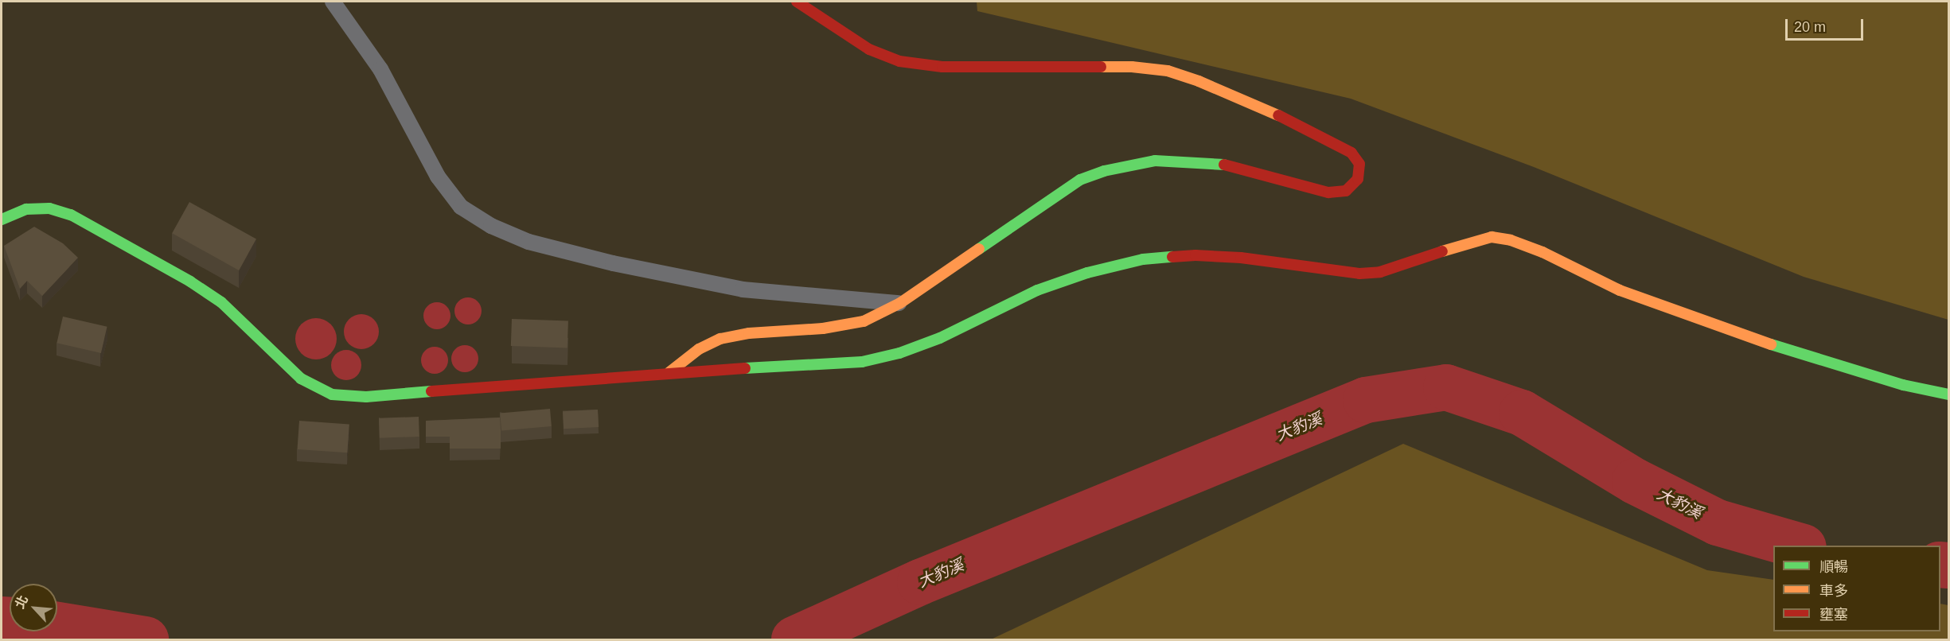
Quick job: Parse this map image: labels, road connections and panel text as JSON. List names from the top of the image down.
{
  "water": ["大豹溪"],
  "legend": ["順暢", "車多", "壅塞"],
  "scale_bar": "20 m",
  "north": "top left"
}
